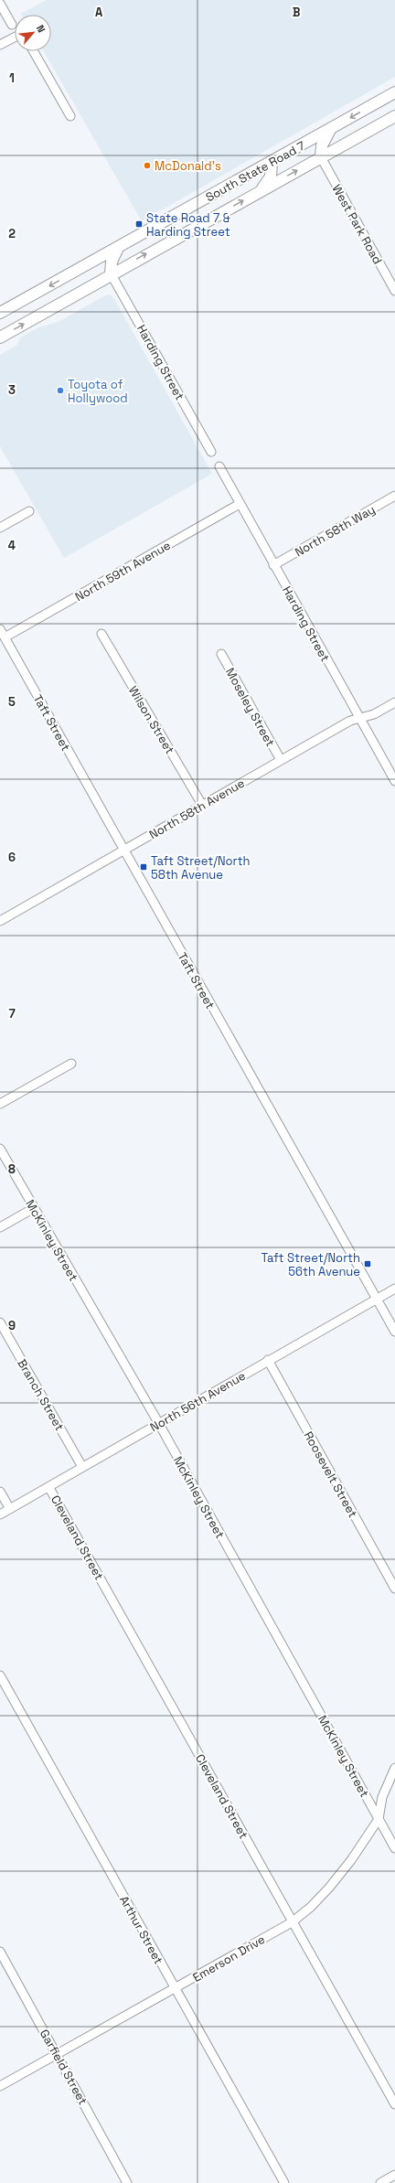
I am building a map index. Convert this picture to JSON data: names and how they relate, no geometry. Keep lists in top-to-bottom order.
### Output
{
  "streets": {
    "main road": ["South State Road 7"],
    "street": [
      "West Park Road",
      "Harding Street",
      "North 58th Way",
      "North 59th Avenue",
      "Moseley Street",
      "Wilson Street",
      "Taft Street",
      "North 58th Avenue",
      "McKinley Street",
      "Branch Street",
      "North 56th Avenue",
      "Roosevelt Street",
      "Cleveland Street",
      "Arthur Street",
      "Emerson Drive",
      "Garfield Street"
    ]
  },
  "crossings": [
    ["South State Road 7", "West Park Road"],
    ["South State Road 7", "Harding Street"],
    ["Harding Street", "North 58th Way"],
    ["Harding Street", "North 59th Avenue"],
    ["Harding Street", "North 58th Avenue"],
    ["North 59th Avenue", "Taft Street"],
    ["Moseley Street", "North 58th Avenue"],
    ["Wilson Street", "North 58th Avenue"],
    ["Taft Street", "North 58th Avenue"],
    ["Taft Street", "North 56th Avenue"],
    ["McKinley Street", "North 56th Avenue"],
    ["McKinley Street", "Emerson Drive"],
    ["Branch Street", "North 56th Avenue"],
    ["North 56th Avenue", "Roosevelt Street"],
    ["North 56th Avenue", "Cleveland Street"],
    ["Cleveland Street", "Emerson Drive"],
    ["Arthur Street", "Emerson Drive"],
    ["Emerson Drive", "Garfield Street"]
  ],
  "places": {
    "other": ["McDonald's", "Toyota of Hollywood"],
    "transit": ["State Road 7 & Harding Street", "Taft Street/North 58th Avenue", "Taft Street/North 56th Avenue"]
  },
  "north": "top right",
  "grid": {
    "columns": ["A", "B"],
    "rows": [
      "1",
      "2",
      "3",
      "4",
      "5",
      "6",
      "7",
      "8",
      "9"
    ]
  }
}
